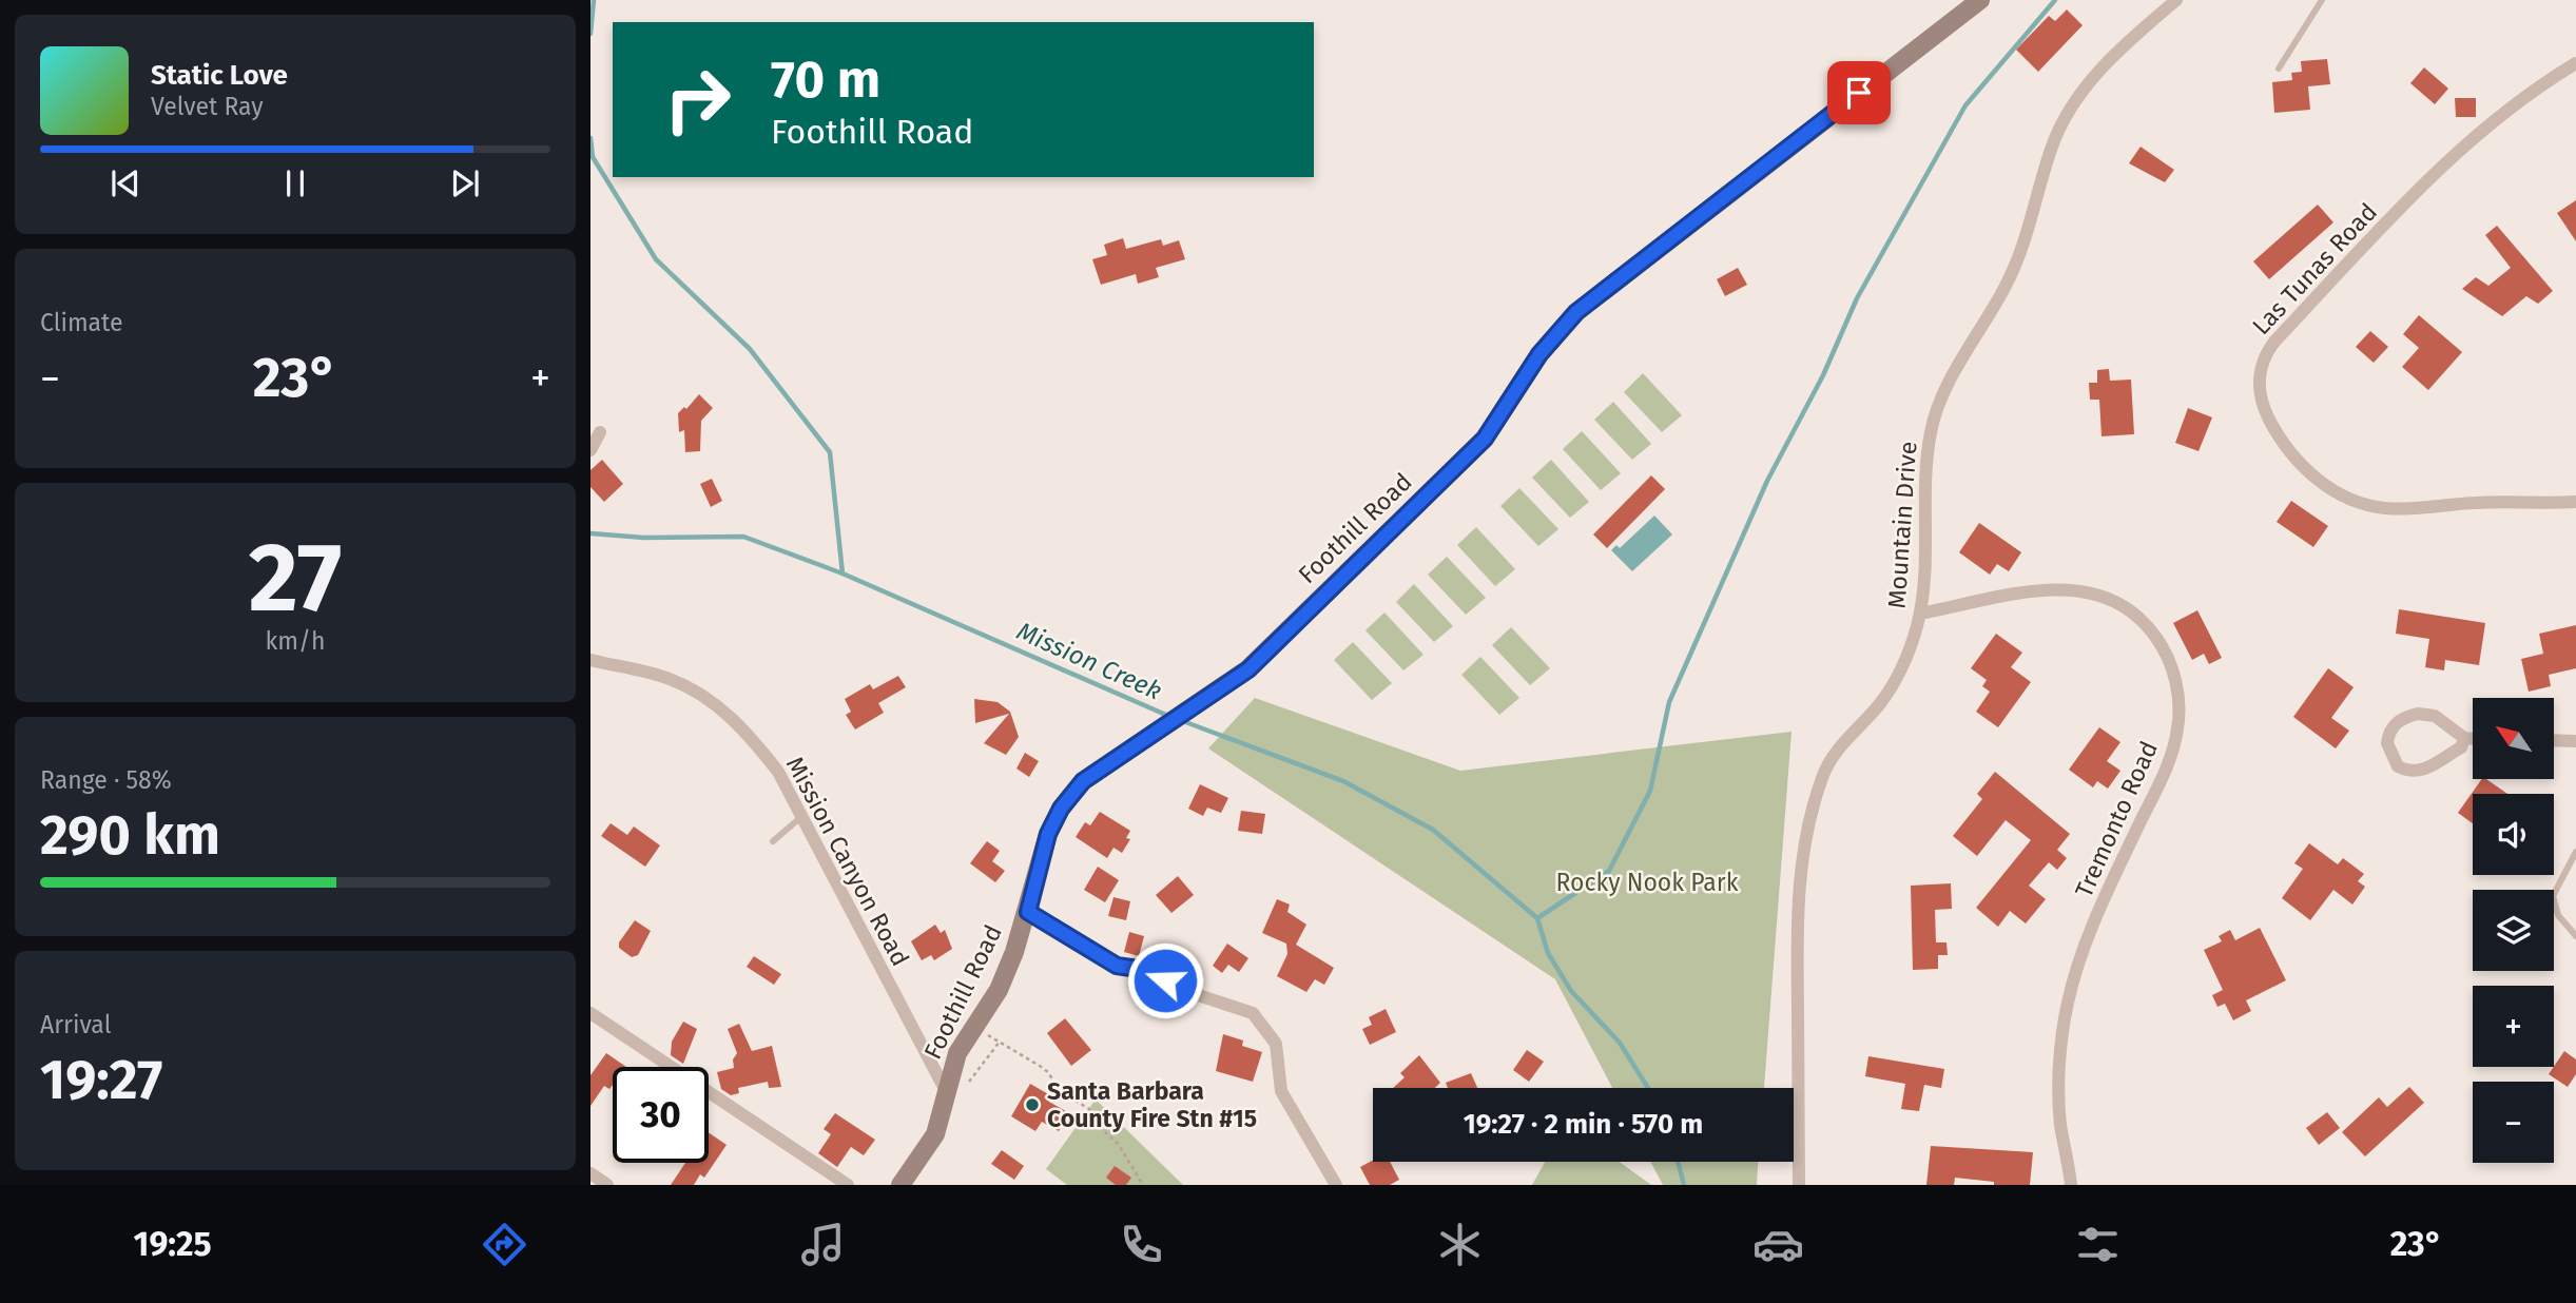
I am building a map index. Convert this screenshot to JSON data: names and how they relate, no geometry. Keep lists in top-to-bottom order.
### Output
{
  "streets": {
    "main road": ["Foothill Road"],
    "street": [
      "Las Tunas Road",
      "Mountain Drive",
      "Tremonto Road",
      "Mission Canyon Road"
    ]
  },
  "crossings": [
    ["Mountain Drive", "Tremonto Road"],
    ["Foothill Road", "Mission Canyon Road"]
  ],
  "water": ["Mission Creek"],
  "parks": ["Rocky Nook Park"],
  "places": ["Santa Barbara County Fire Stn #15"],
  "north": "top left",
  "page": {
    "turn": ["70 m", "Foothill Road"],
    "song": ["Static Love", "Velvet Ray"],
    "tile": [
      "Climate",
      ["27", "km/h"],
      ["Range · 58%", "290 km"],
      ["Arrival", "19:27"]
    ],
    "heat": ["−", "23°", "+"],
    "map_buttons": ["+", "−"],
    "limit": "30",
    "trip": "19:27 · 2 min · 570 m",
    "tabs": ["19:25", "23°"]
  }
}
